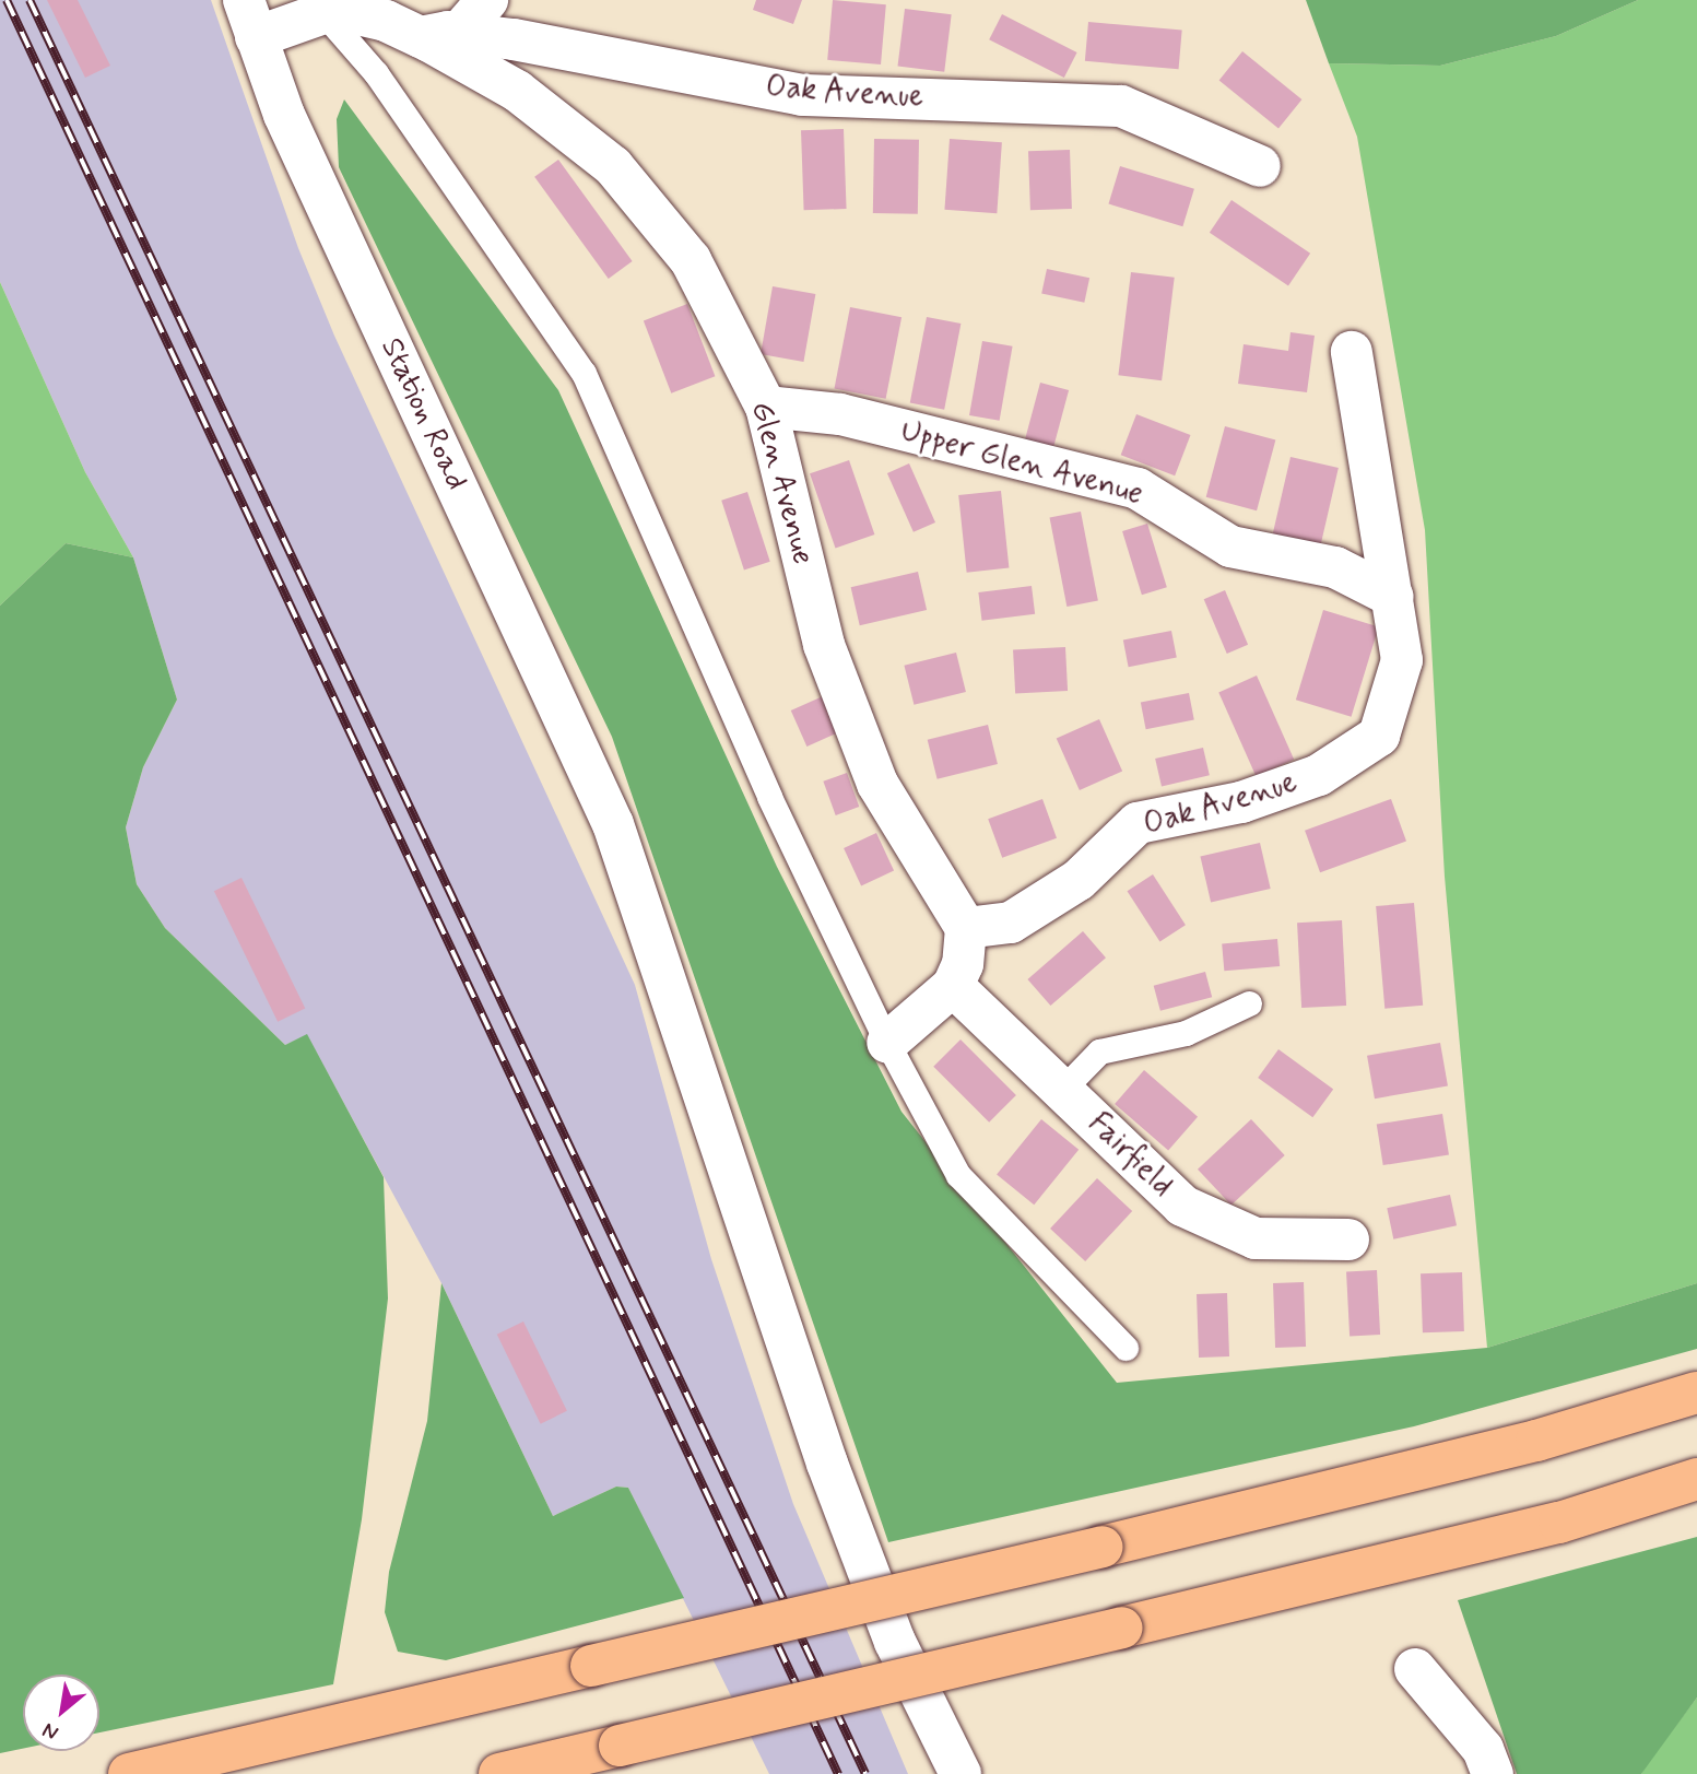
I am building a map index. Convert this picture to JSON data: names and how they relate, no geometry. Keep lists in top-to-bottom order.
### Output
{
  "streets": {
    "street": [
      "Oak Avenue",
      "Station Road",
      "Upper Glen Avenue",
      "Glen Avenue",
      "Fairfield"
    ]
  },
  "crossings": [
    ["Oak Avenue", "Upper Glen Avenue"],
    ["Oak Avenue", "Glen Avenue"],
    ["Station Road", "Glen Avenue"],
    ["Upper Glen Avenue", "Glen Avenue"]
  ],
  "north": "bottom left"
}
